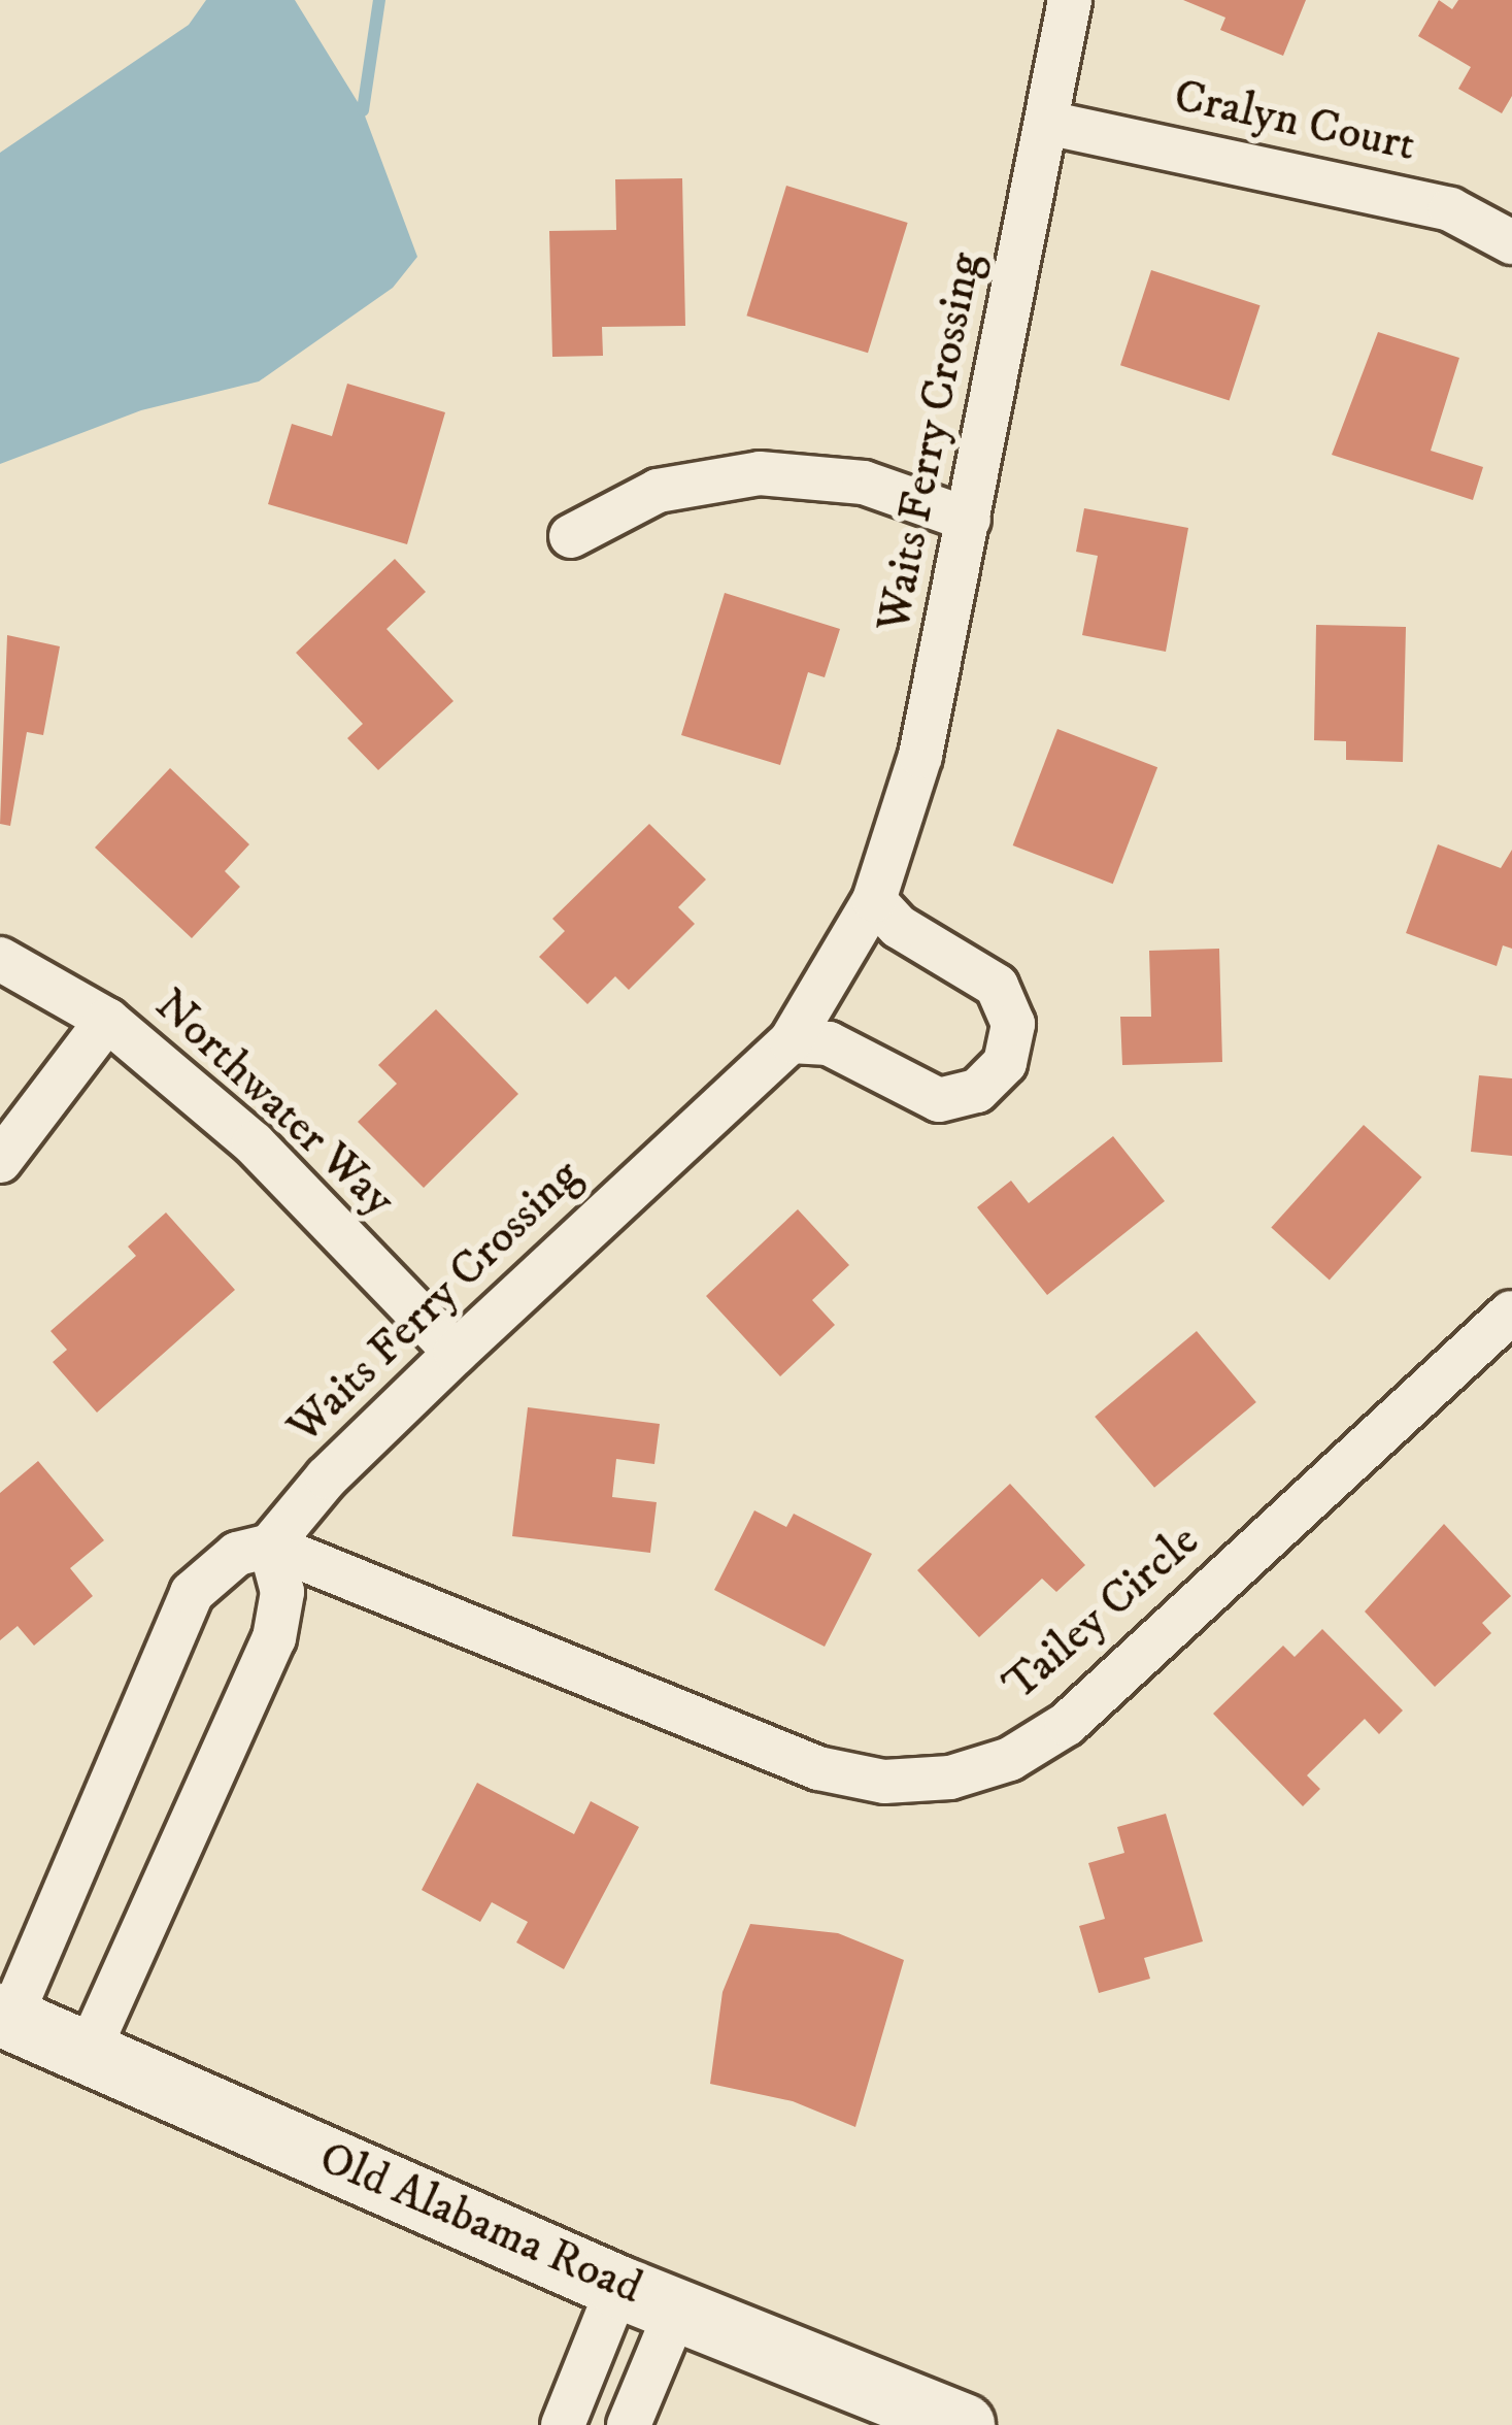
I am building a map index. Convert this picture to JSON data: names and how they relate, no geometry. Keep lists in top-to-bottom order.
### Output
{
  "streets": {
    "main road": ["Old Alabama Road"],
    "street": [
      "Cralyn Court",
      "Waits Ferry Crossing",
      "Northwater Way",
      "Tailey Circle"
    ]
  },
  "crossings": [
    ["Cralyn Court", "Waits Ferry Crossing"],
    ["Waits Ferry Crossing", "Northwater Way"],
    ["Waits Ferry Crossing", "Tailey Circle"],
    ["Waits Ferry Crossing", "Old Alabama Road"]
  ]
}
